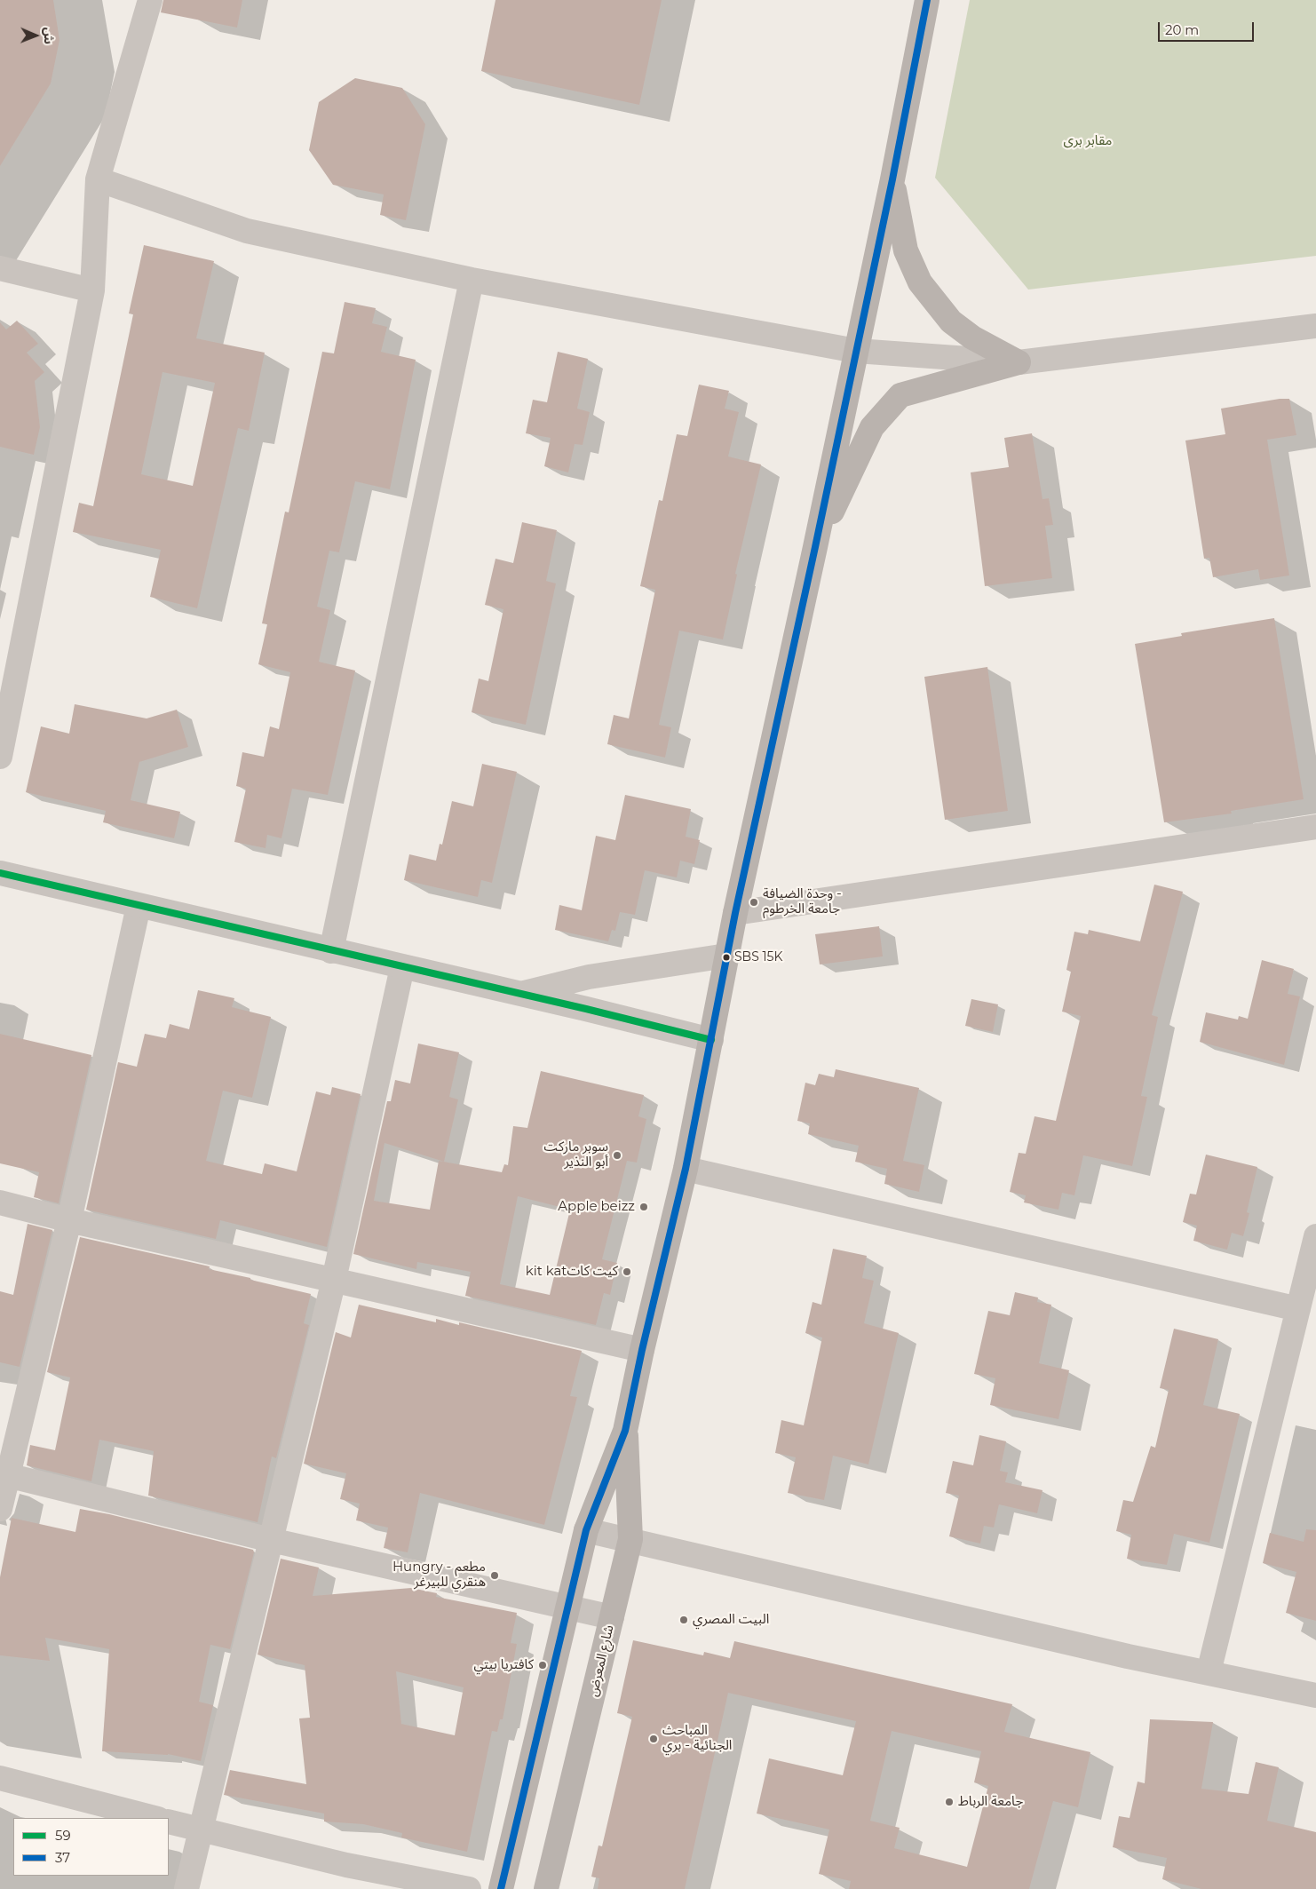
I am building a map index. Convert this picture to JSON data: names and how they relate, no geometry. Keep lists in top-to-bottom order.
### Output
{
  "streets": {
    "main road": ["شارع المعرض"]
  },
  "parks": ["مقابر برى"],
  "places": [
    "وحدة الضيافة - جامعة الخرطوم",
    "SBS 15K",
    "سوبر ماركت أبو النذير",
    "Apple beizz",
    "kit katكيت كات",
    "Hungry - مطعم هنقري للبيرغر",
    "البيت المصري",
    "كافتريا بيتي",
    "المباحث الجنائية - بري",
    "جامعة الرباط"
  ],
  "lines": ["transit line 37", "transit line 59"],
  "legend": ["59", "37"],
  "scale_bar": "20 m",
  "north": "right"
}
